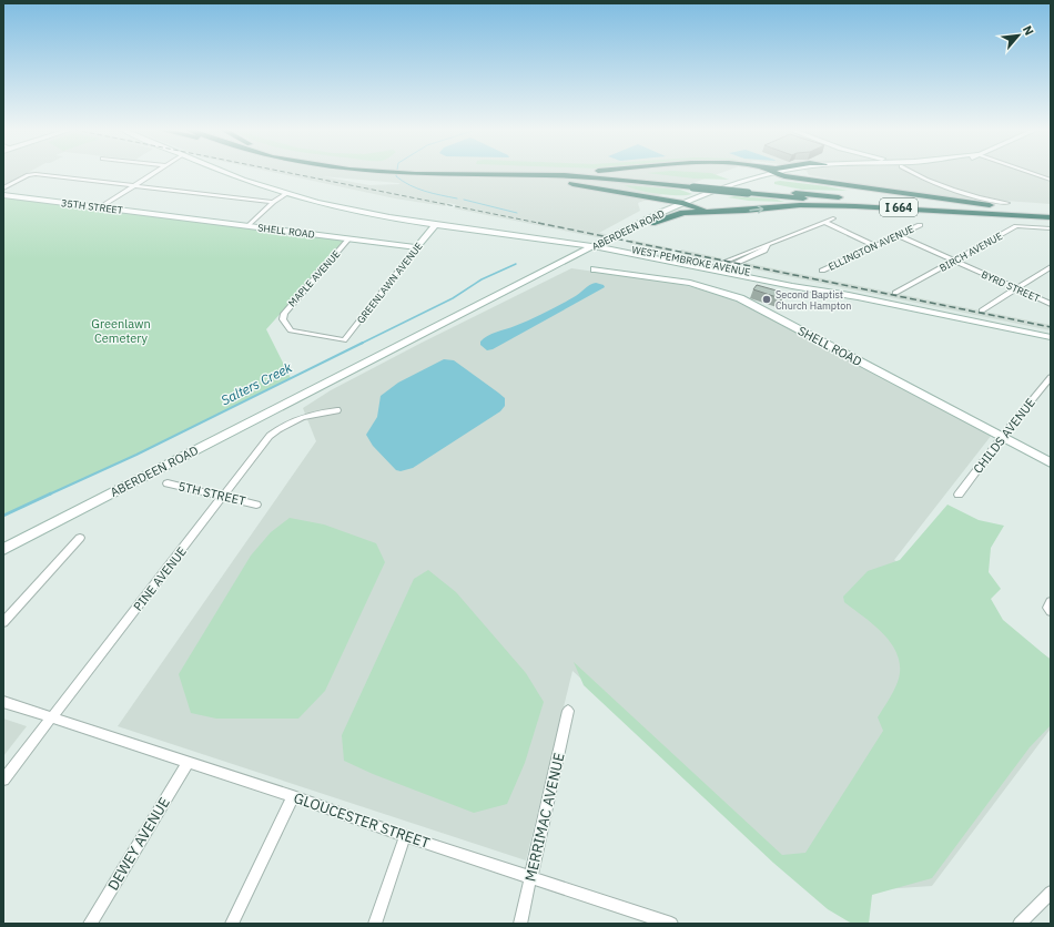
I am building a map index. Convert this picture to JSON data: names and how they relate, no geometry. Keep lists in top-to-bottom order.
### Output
{
  "streets": {
    "highway": ["I 664"],
    "main road": [
      "35TH STREET",
      "ABERDEEN ROAD",
      "SHELL ROAD",
      "WEST PEMBROKE AVENUE",
      "GREENLAWN AVENUE"
    ],
    "street": [
      "ELLINGTON AVENUE",
      "BIRCH AVENUE",
      "MAPLE AVENUE",
      "BYRD STREET",
      "CHILDS AVENUE",
      "5TH STREET",
      "PINE AVENUE",
      "MERRIMAC AVENUE",
      "GLOUCESTER STREET",
      "DEWEY AVENUE"
    ]
  },
  "crossings": [
    ["35TH STREET", "SHELL ROAD"],
    ["ABERDEEN ROAD", "WEST PEMBROKE AVENUE"],
    ["SHELL ROAD", "MAPLE AVENUE"],
    ["SHELL ROAD", "GREENLAWN AVENUE"],
    ["SHELL ROAD", "CHILDS AVENUE"],
    ["ELLINGTON AVENUE", "BYRD STREET"],
    ["BIRCH AVENUE", "BYRD STREET"],
    ["WEST PEMBROKE AVENUE", "GREENLAWN AVENUE"],
    ["MAPLE AVENUE", "GREENLAWN AVENUE"],
    ["5TH STREET", "PINE AVENUE"],
    ["PINE AVENUE", "GLOUCESTER STREET"],
    ["MERRIMAC AVENUE", "GLOUCESTER STREET"],
    ["GLOUCESTER STREET", "DEWEY AVENUE"]
  ],
  "water": ["Salters Creek"],
  "parks": ["Greenlawn Cemetery"],
  "places": ["Second Baptist Church Hampton"],
  "north": "top right"
}
